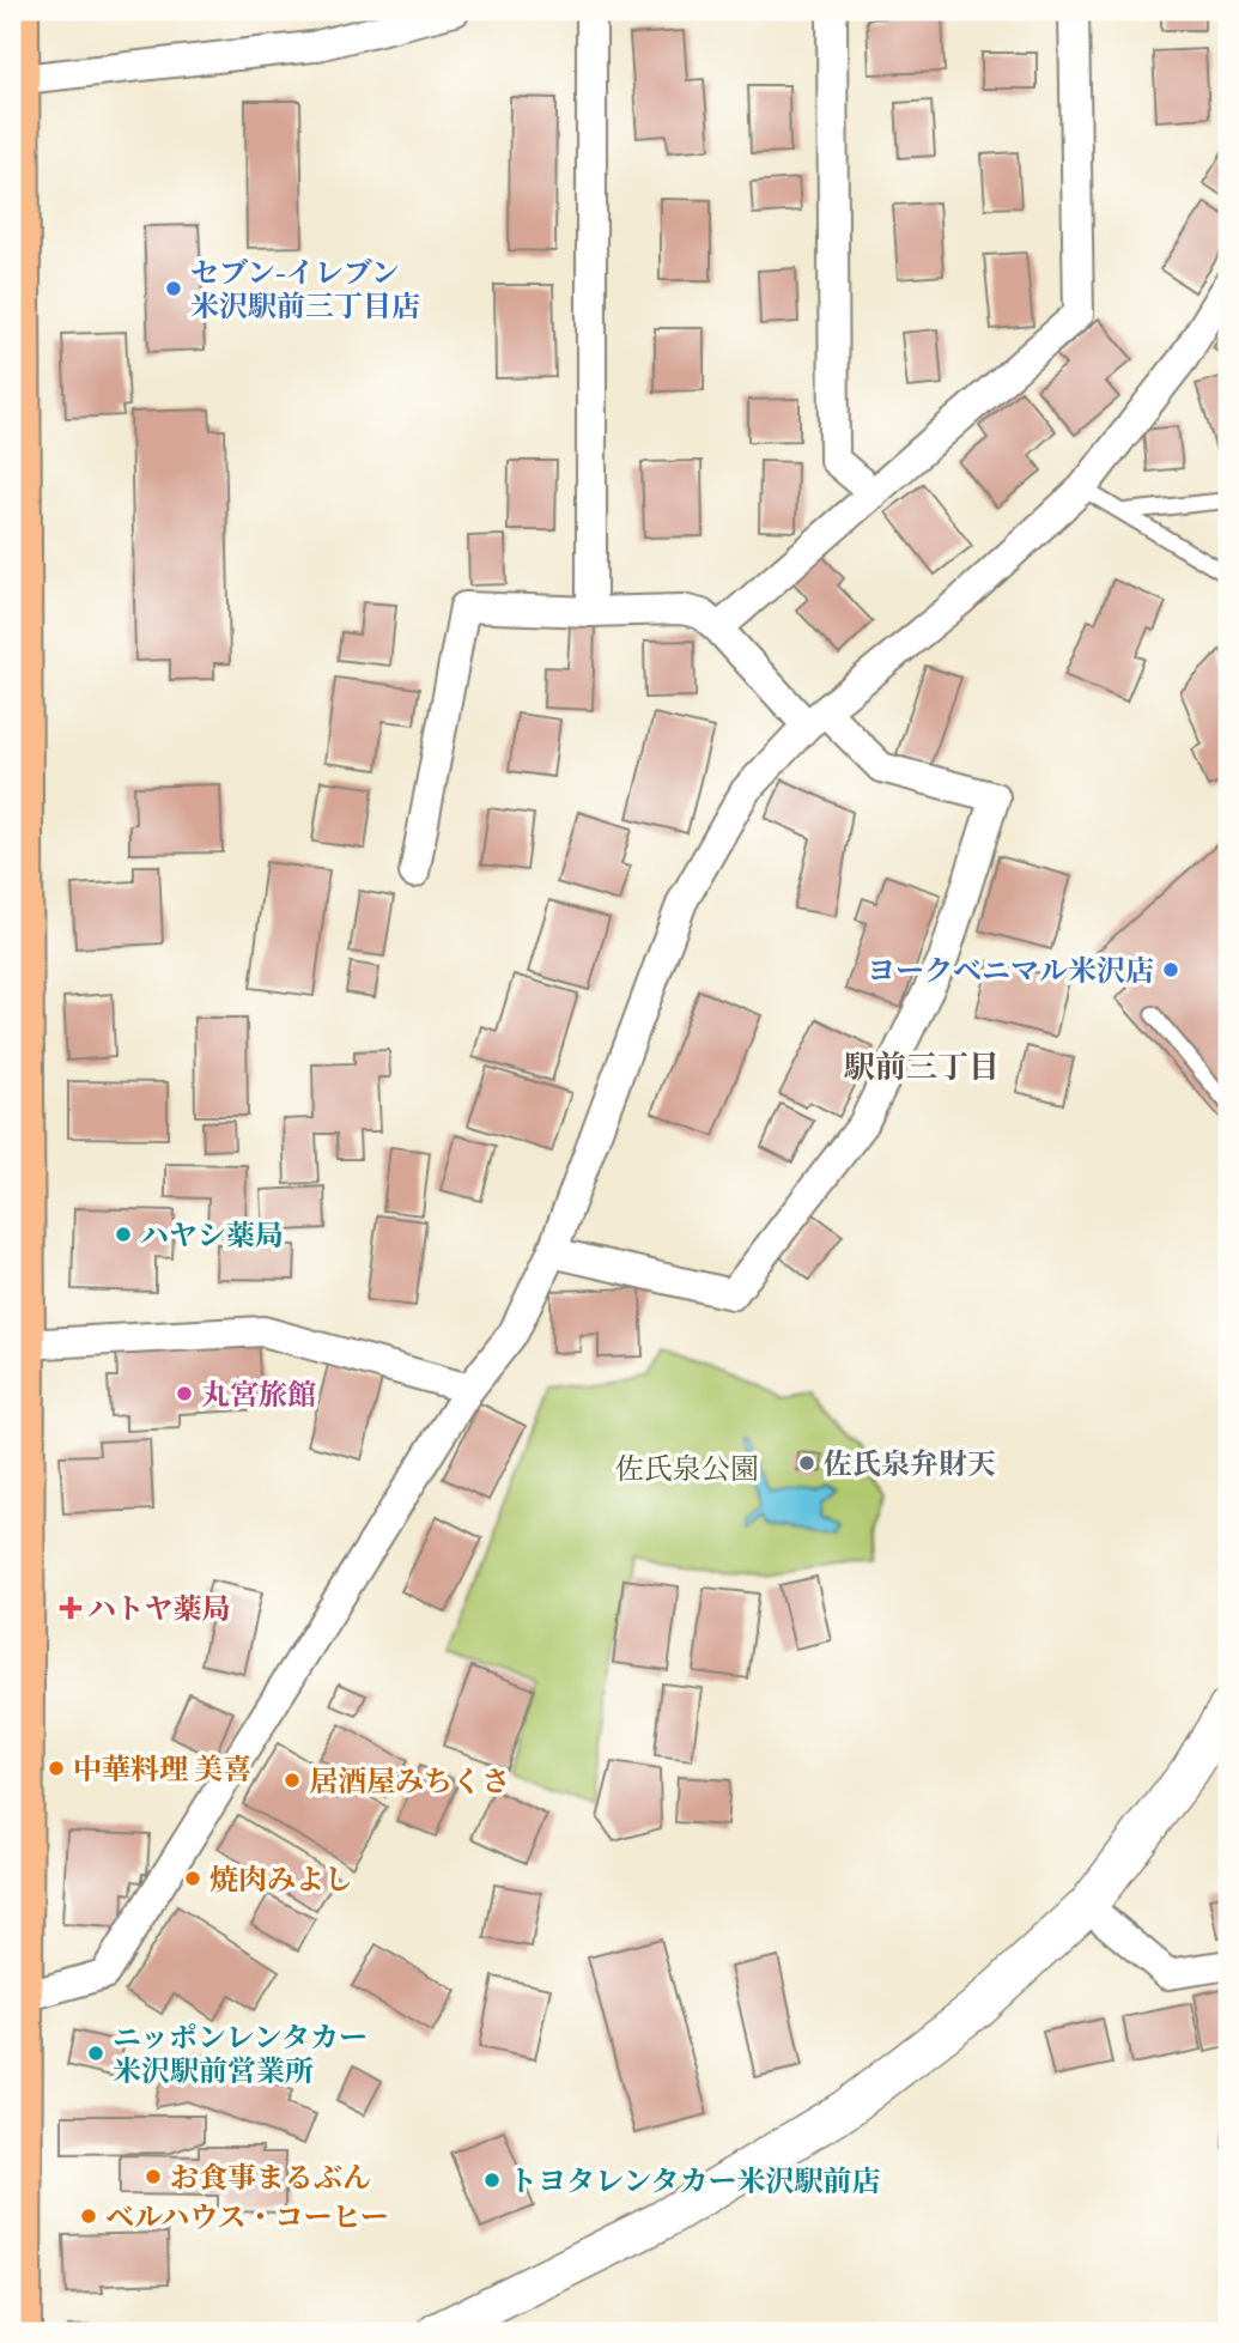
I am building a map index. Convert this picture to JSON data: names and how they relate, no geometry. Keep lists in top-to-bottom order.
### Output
{
  "districts": ["駅前三丁目"],
  "parks": ["佐氏泉公園"],
  "places": {
    "other": [
      "セブン-イレブン 米沢駅前三丁目店",
      "ヨークベニマル米沢店",
      "ハヤシ薬局",
      "丸宮旅館",
      "佐氏泉弁財天",
      "中華料理 美喜",
      "居酒屋みちくさ",
      "焼肉みよし",
      "ニッポンレンタカー 米沢駅前営業所",
      "お食事まるぶん",
      "トヨタレンタカー米沢駅前店",
      "ベルハウス・コーヒー"
    ],
    "health": ["ハトヤ薬局"]
  }
}
